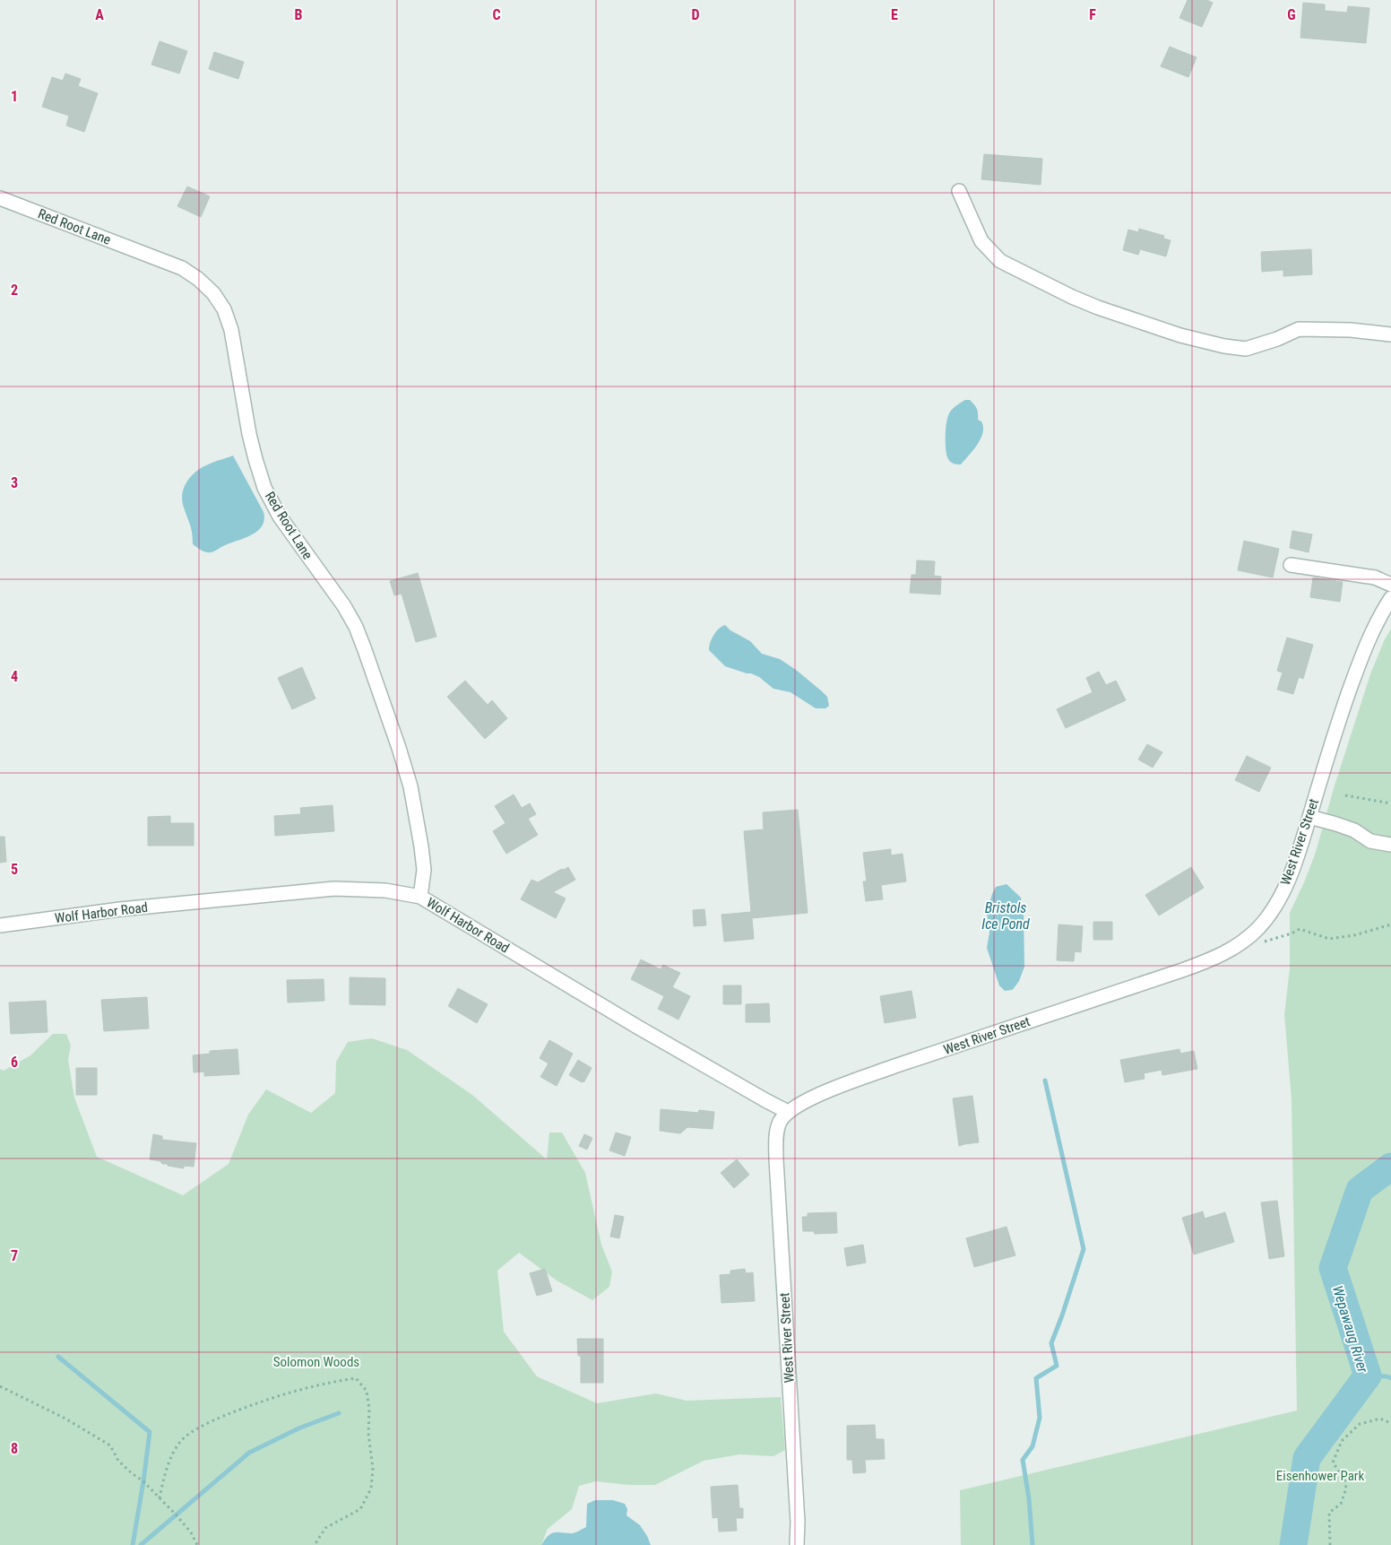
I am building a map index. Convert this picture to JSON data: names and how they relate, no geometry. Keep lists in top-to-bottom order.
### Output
{
  "streets": {
    "street": ["Red Root Lane", "West River Street", "Wolf Harbor Road"]
  },
  "crossings": [
    ["Red Root Lane", "Wolf Harbor Road"],
    ["West River Street", "Wolf Harbor Road"]
  ],
  "water": ["Bristols Ice Pond", "Wepawaug River"],
  "parks": ["Solomon Woods", "Eisenhower Park"],
  "grid": {
    "columns": [
      "A",
      "B",
      "C",
      "D",
      "E",
      "F",
      "G"
    ],
    "rows": [
      "1",
      "2",
      "3",
      "4",
      "5",
      "6",
      "7",
      "8"
    ]
  }
}
